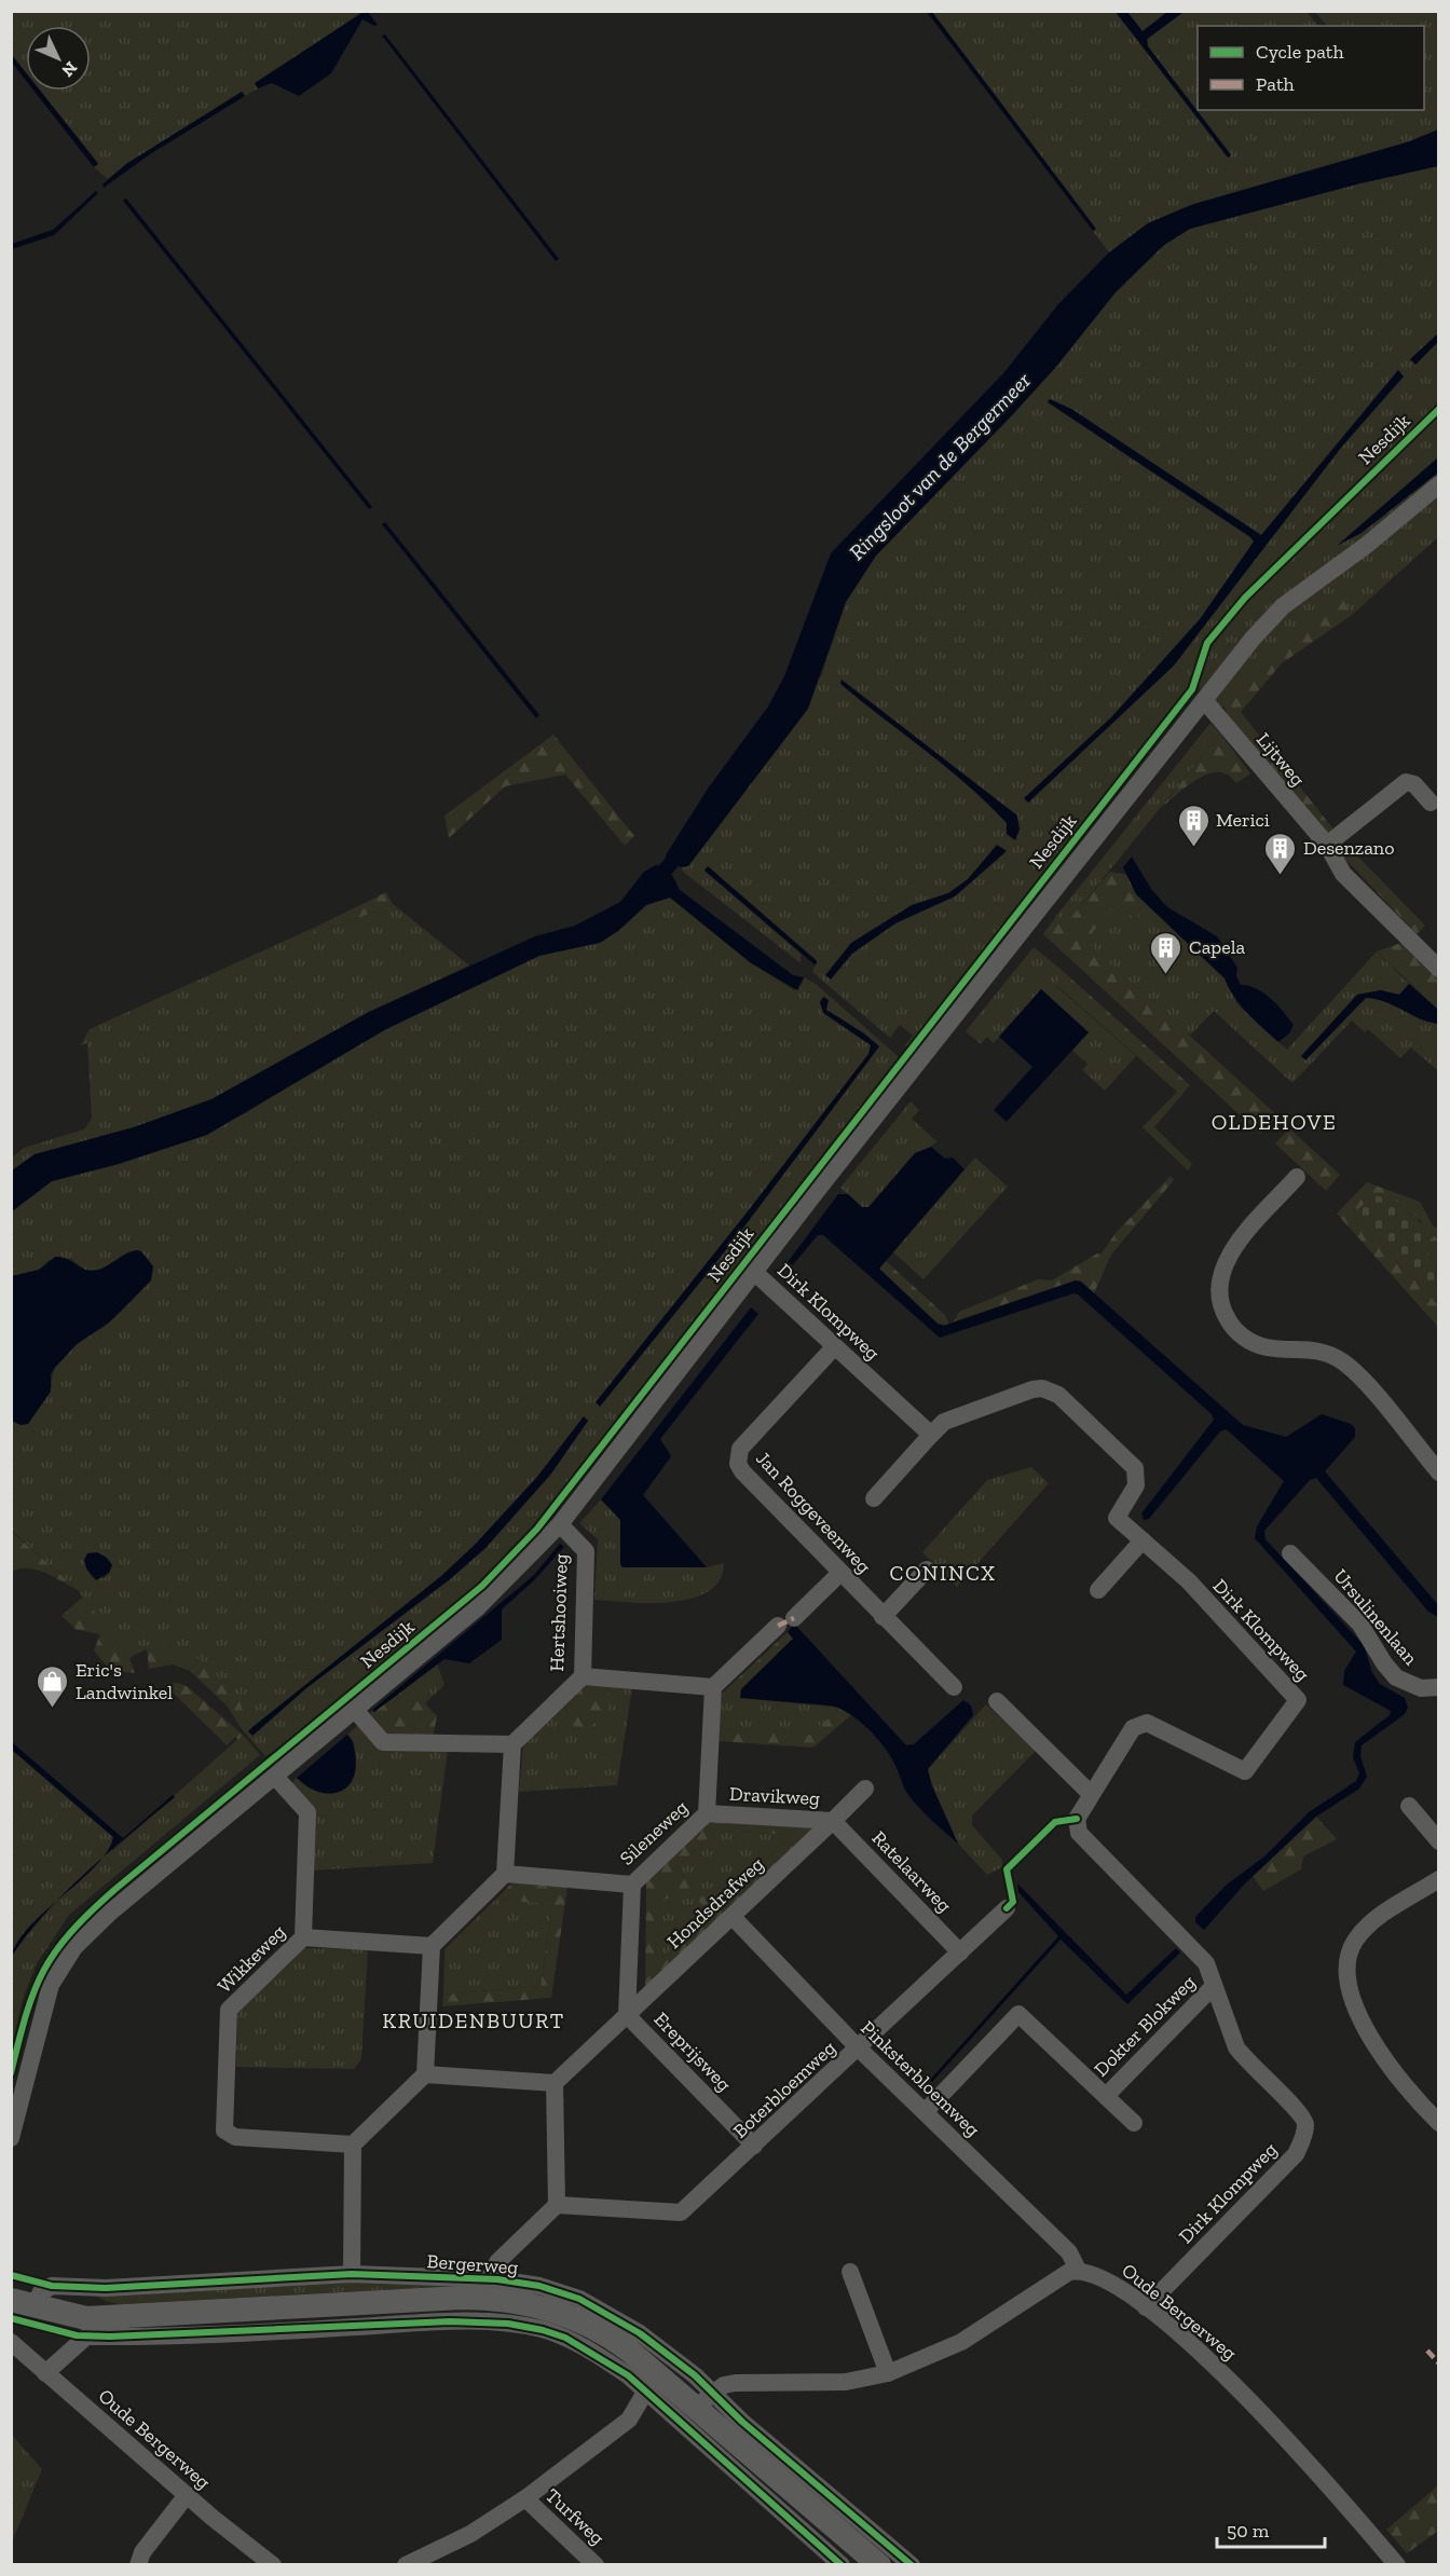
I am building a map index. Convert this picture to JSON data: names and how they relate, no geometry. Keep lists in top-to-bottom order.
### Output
{
  "streets": {
    "main road": ["Bergerweg"],
    "street": [
      "Nesdijk",
      "Lijtweg",
      "Dirk Klompweg",
      "Jan Roggeveenweg",
      "Hertshooiweg",
      "Ursulinenlaan",
      "Dravikweg",
      "Sileneweg",
      "Ratelaarweg",
      "Hondsdrafweg",
      "Wikkeweg",
      "Dokter Blokweg",
      "Ereprijsweg",
      "Pinksterbloemweg",
      "Boterbloemweg",
      "Oude Bergerweg",
      "Turfweg"
    ]
  },
  "crossings": [
    ["Nesdijk", "Lijtweg"],
    ["Nesdijk", "Dirk Klompweg"],
    ["Nesdijk", "Hertshooiweg"],
    ["Nesdijk", "Wikkeweg"],
    ["Dirk Klompweg", "Jan Roggeveenweg"],
    ["Dirk Klompweg", "Dokter Blokweg"],
    ["Dirk Klompweg", "Oude Bergerweg"],
    ["Hertshooiweg", "Dravikweg"],
    ["Hertshooiweg", "Sileneweg"],
    ["Dravikweg", "Sileneweg"],
    ["Dravikweg", "Ratelaarweg"],
    ["Dravikweg", "Hondsdrafweg"],
    ["Ratelaarweg", "Hondsdrafweg"],
    ["Ratelaarweg", "Boterbloemweg"],
    ["Hondsdrafweg", "Ereprijsweg"],
    ["Hondsdrafweg", "Pinksterbloemweg"],
    ["Ereprijsweg", "Boterbloemweg"],
    ["Pinksterbloemweg", "Boterbloemweg"],
    ["Pinksterbloemweg", "Oude Bergerweg"],
    ["Bergerweg", "Oude Bergerweg"]
  ],
  "districts": ["OLDEHOVE", "CONINCX", "KRUIDENBUURT"],
  "water": ["Ringsloot van de Bergermeer"],
  "places": {
    "building": ["Merici", "Desenzano", "Capela"],
    "shop": ["Eric's Landwinkel"]
  },
  "legend": ["Cycle path", "Path"],
  "scale_bar": "50 m",
  "north": "bottom right"
}
